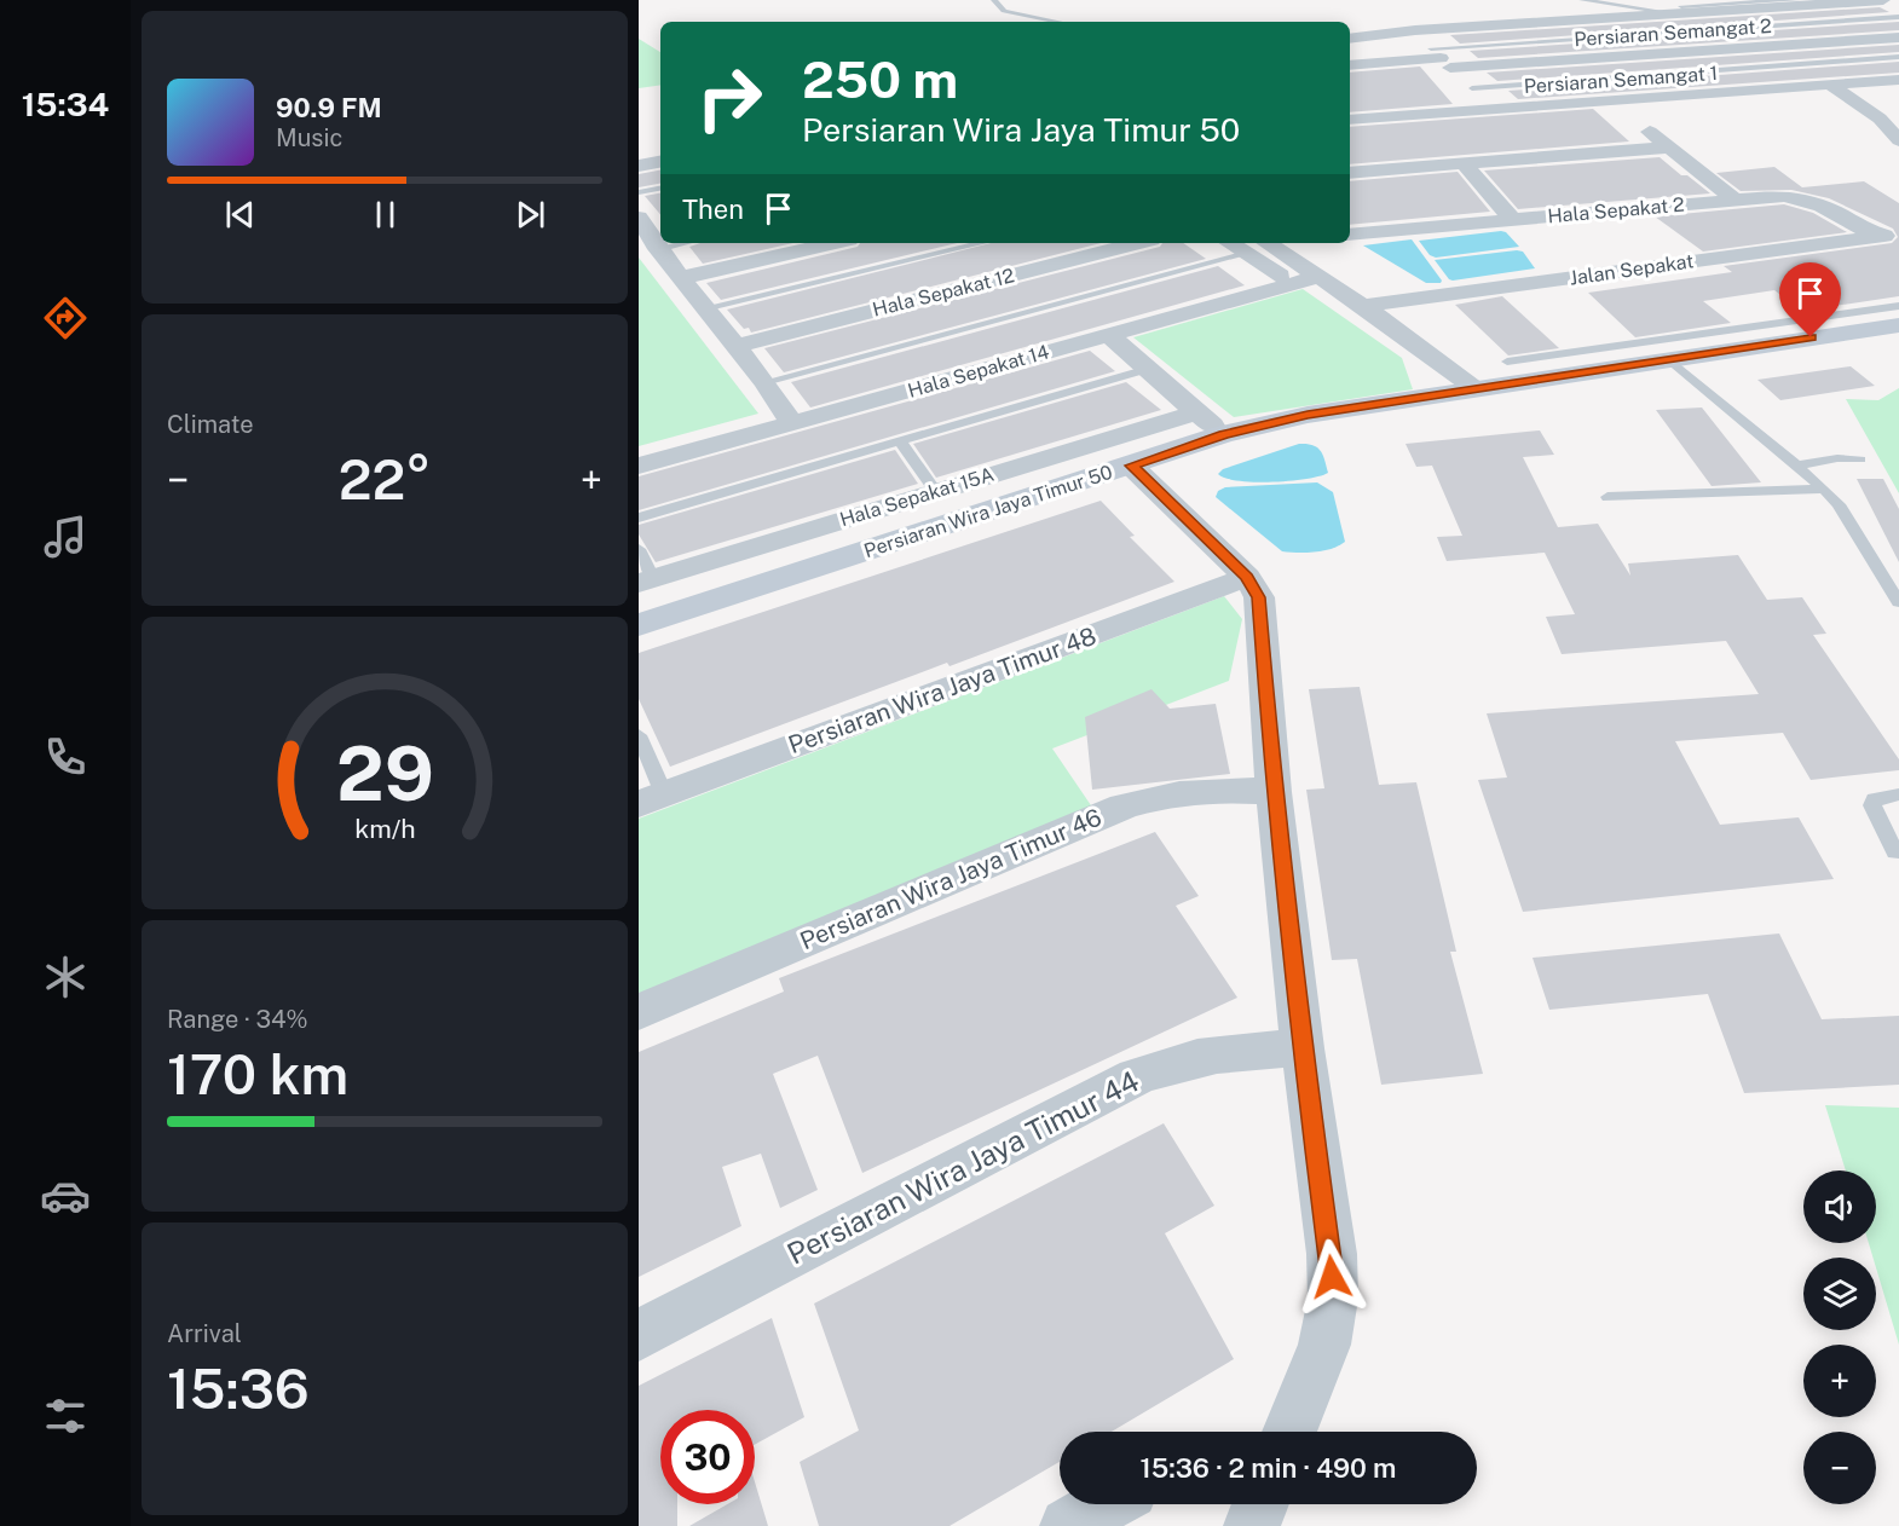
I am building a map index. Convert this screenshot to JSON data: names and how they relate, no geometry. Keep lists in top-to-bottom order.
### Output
{
  "streets": {
    "street": [
      "Persiaran Semangat 2",
      "Persiaran Semangat 1",
      "Hala Sepakat 2",
      "Jalan Sepakat",
      "Hala Sepakat 12",
      "Hala Sepakat 14",
      "Hala Sepakat 15A",
      "Persiaran Wira Jaya Timur 50",
      "Persiaran Wira Jaya Timur 48",
      "Persiaran Wira Jaya Timur 46",
      "Persiaran Wira Jaya Timur 44"
    ]
  },
  "crossings": [
    ["Hala Sepakat 2", "Jalan Sepakat"]
  ],
  "page": {
    "tabs": "15:34",
    "turn": ["250 m", "Persiaran Wira Jaya Timur 50"],
    "song": ["90.9 FM", "Music"],
    "then": "Then",
    "tile": [
      "Climate",
      ["Range · 34%", "170 km"],
      ["Arrival", "15:36"]
    ],
    "heat": ["−", "22°", "+"],
    "map_buttons": ["+", "−"],
    "limit": "30",
    "trip": "15:36 · 2 min · 490 m",
    "gauge": ["29", "km/h"]
  }
}
